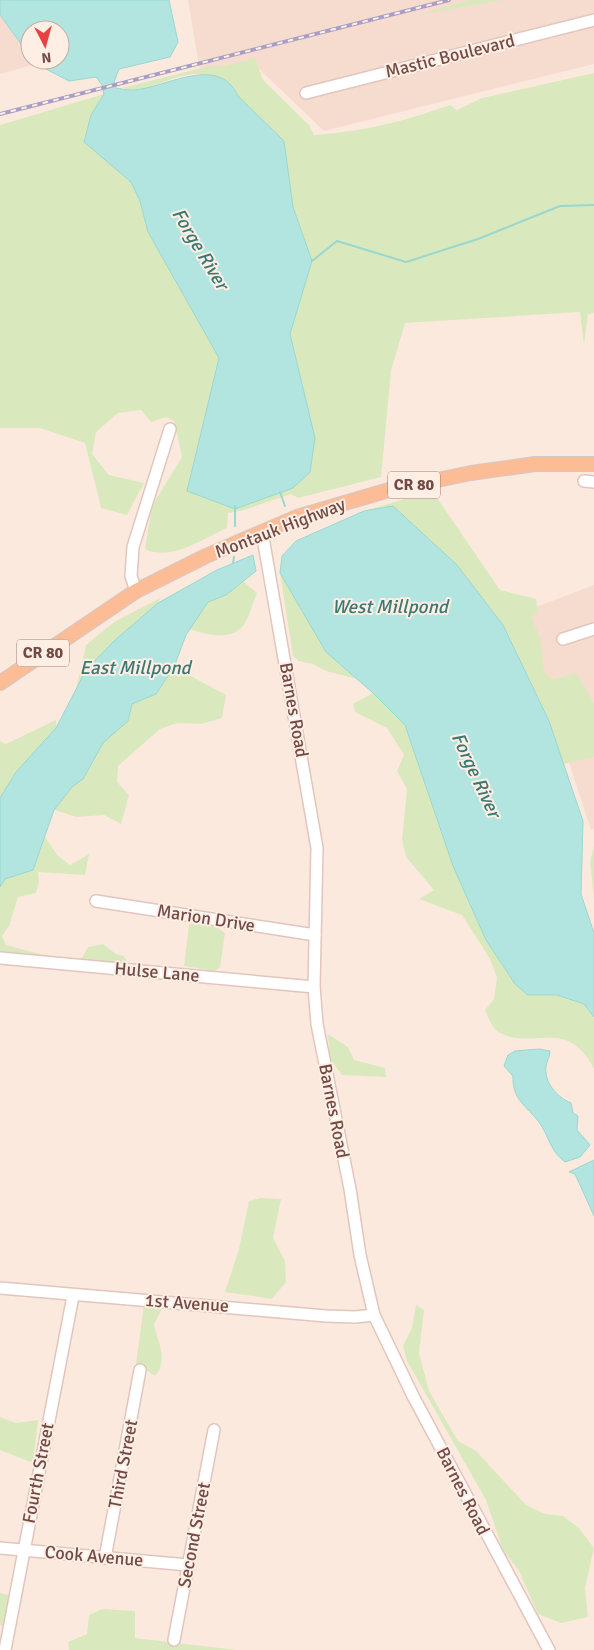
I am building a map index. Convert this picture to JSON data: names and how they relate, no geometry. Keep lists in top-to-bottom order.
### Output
{
  "streets": {
    "main road": ["CR 80", "Montauk Highway"],
    "street": [
      "Mastic Boulevard",
      "Barnes Road",
      "Marion Drive",
      "Hulse Lane",
      "1st Avenue",
      "Third Street",
      "Fourth Street",
      "Second Street",
      "Cook Avenue"
    ]
  },
  "crossings": [
    ["Montauk Highway", "Barnes Road"],
    ["Barnes Road", "Marion Drive"],
    ["Barnes Road", "Hulse Lane"],
    ["Barnes Road", "1st Avenue"],
    ["1st Avenue", "Fourth Street"],
    ["Third Street", "Cook Avenue"],
    ["Fourth Street", "Cook Avenue"],
    ["Second Street", "Cook Avenue"]
  ],
  "water": ["Forge River", "West Millpond", "East Millpond"],
  "north": "bottom"
}
